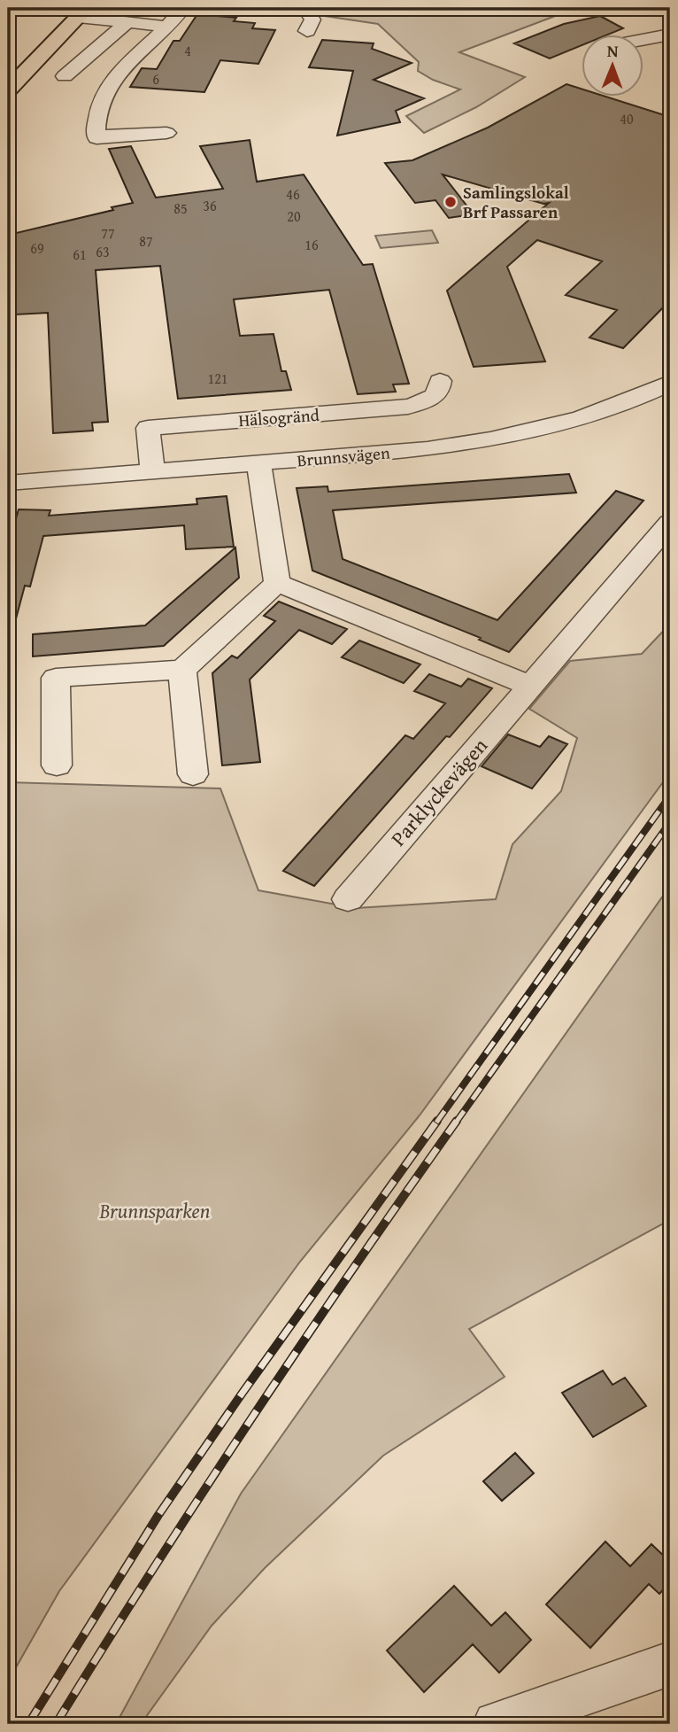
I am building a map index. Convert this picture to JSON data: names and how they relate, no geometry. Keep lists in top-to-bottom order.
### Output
{
  "streets": {
    "street": ["Hälsogränd", "Brunnsvägen", "Parklyckevägen"]
  },
  "crossings": [
    ["Hälsogränd", "Brunnsvägen"]
  ],
  "parks": ["Brunnsparken"],
  "places": ["Samlingslokal Brf Passaren"],
  "house_numbers": [
    "4",
    "6",
    "40",
    "46",
    "36",
    "85",
    "20",
    "77",
    "87",
    "16",
    "69",
    "63",
    "61",
    "121"
  ],
  "north": "top"
}
